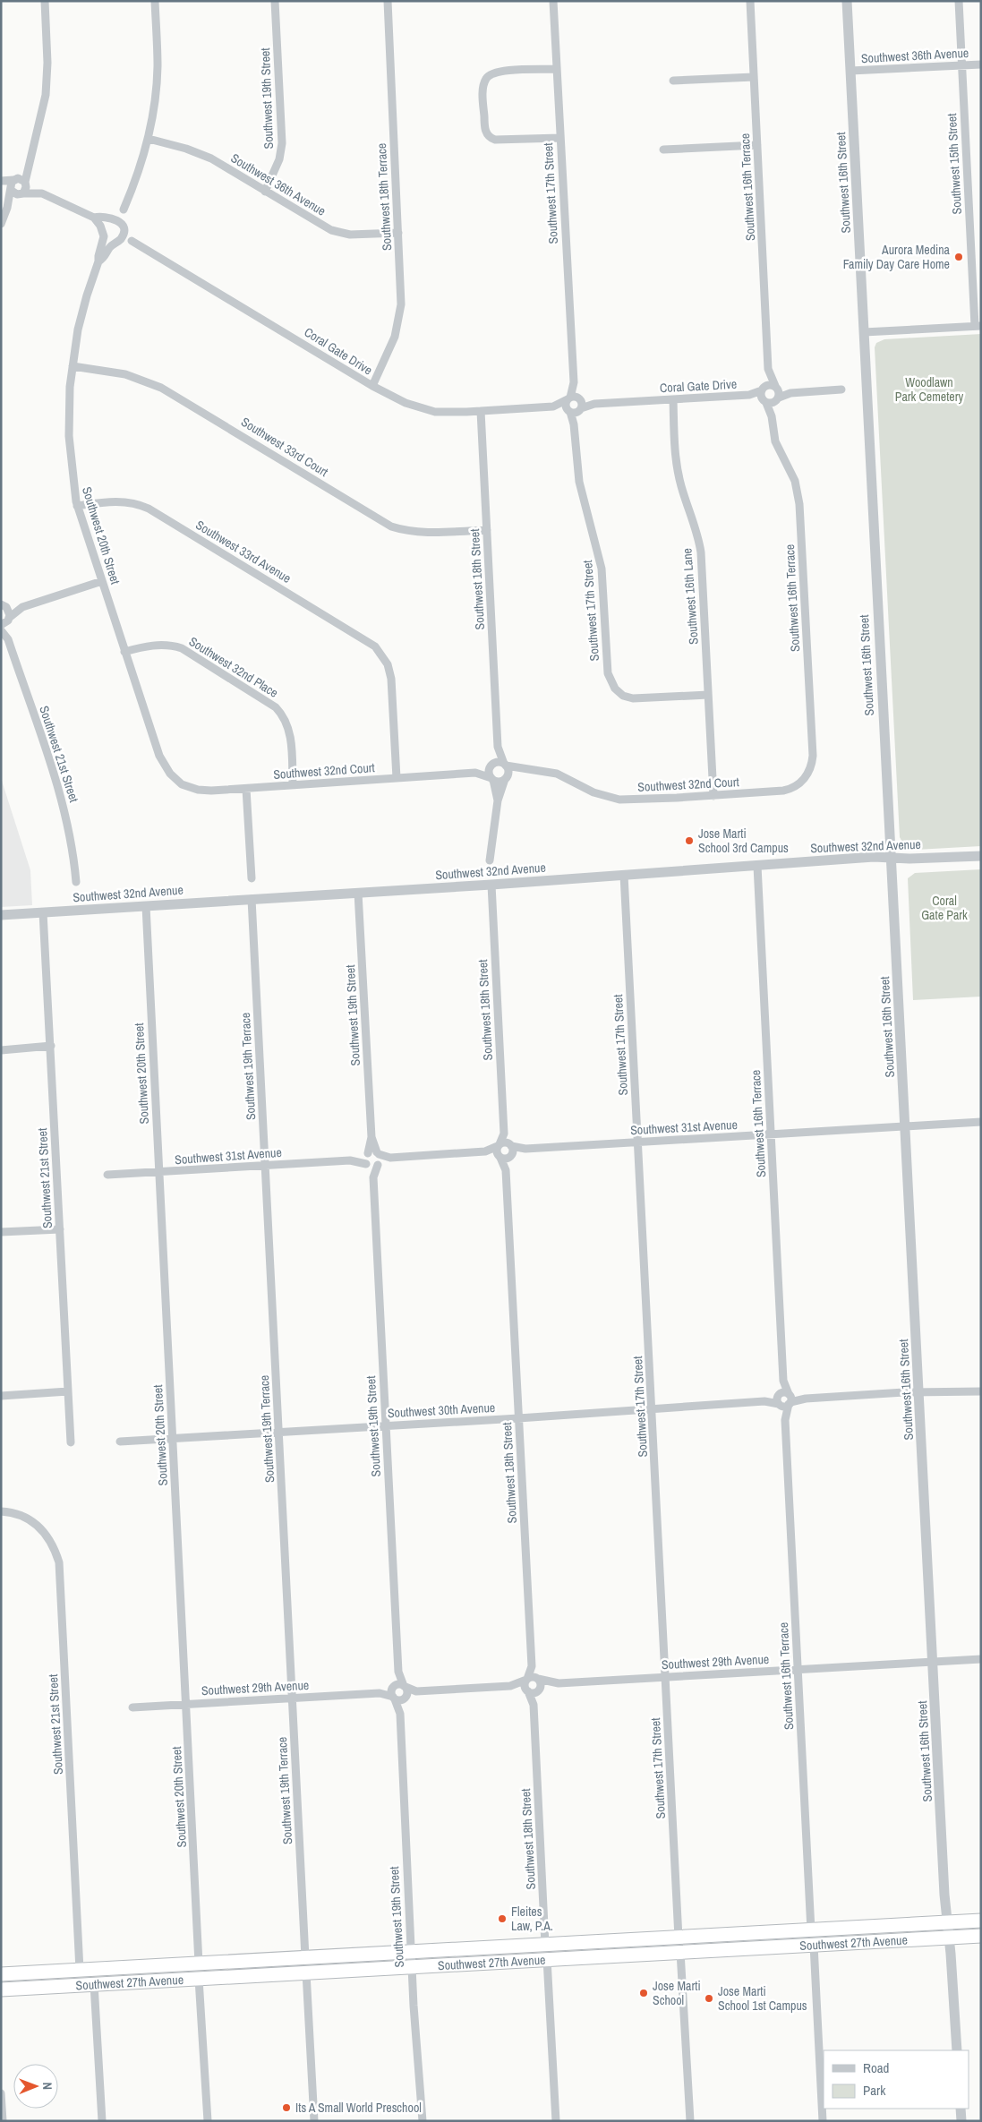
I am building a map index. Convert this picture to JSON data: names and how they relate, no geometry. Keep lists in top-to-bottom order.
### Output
{
  "streets": {
    "highway": ["Southwest 27th Avenue"],
    "street": [
      "Southwest 36th Avenue",
      "Southwest 19th Street",
      "Southwest 15th Street",
      "Southwest 16th Street",
      "Southwest 16th Terrace",
      "Southwest 17th Street",
      "Southwest 18th Terrace",
      "Coral Gate Drive",
      "Southwest 33rd Court",
      "Southwest 20th Street",
      "Southwest 33rd Avenue",
      "Southwest 18th Street",
      "Southwest 16th Lane",
      "Southwest 32nd Place",
      "Southwest 21st Street",
      "Southwest 32nd Court",
      "Southwest 32nd Avenue",
      "Southwest 19th Terrace",
      "Southwest 31st Avenue",
      "Southwest 30th Avenue",
      "Southwest 29th Avenue"
    ]
  },
  "crossings": [
    ["Southwest 36th Avenue", "Southwest 19th Street"],
    ["Southwest 36th Avenue", "Southwest 15th Street"],
    ["Southwest 36th Avenue", "Southwest 16th Street"],
    ["Southwest 36th Avenue", "Southwest 18th Terrace"],
    ["Southwest 19th Street", "Southwest 32nd Avenue"],
    ["Southwest 19th Street", "Southwest 31st Avenue"],
    ["Southwest 19th Street", "Southwest 30th Avenue"],
    ["Southwest 19th Street", "Southwest 29th Avenue"],
    ["Southwest 19th Street", "Southwest 27th Avenue"],
    ["Southwest 16th Street", "Southwest 32nd Avenue"],
    ["Southwest 16th Street", "Southwest 31st Avenue"],
    ["Southwest 16th Street", "Southwest 29th Avenue"],
    ["Southwest 16th Street", "Southwest 27th Avenue"],
    ["Southwest 16th Terrace", "Coral Gate Drive"],
    ["Southwest 16th Terrace", "Southwest 32nd Court"],
    ["Southwest 16th Terrace", "Southwest 32nd Avenue"],
    ["Southwest 16th Terrace", "Southwest 31st Avenue"],
    ["Southwest 16th Terrace", "Southwest 30th Avenue"],
    ["Southwest 16th Terrace", "Southwest 29th Avenue"],
    ["Southwest 16th Terrace", "Southwest 27th Avenue"],
    ["Southwest 17th Street", "Coral Gate Drive"],
    ["Southwest 17th Street", "Southwest 16th Lane"],
    ["Southwest 17th Street", "Southwest 32nd Avenue"],
    ["Southwest 17th Street", "Southwest 31st Avenue"],
    ["Southwest 17th Street", "Southwest 30th Avenue"],
    ["Southwest 17th Street", "Southwest 29th Avenue"],
    ["Southwest 17th Street", "Southwest 27th Avenue"],
    ["Southwest 18th Terrace", "Coral Gate Drive"],
    ["Coral Gate Drive", "Southwest 18th Street"],
    ["Coral Gate Drive", "Southwest 16th Lane"],
    ["Southwest 33rd Court", "Southwest 20th Street"],
    ["Southwest 33rd Court", "Southwest 18th Street"],
    ["Southwest 20th Street", "Southwest 33rd Avenue"],
    ["Southwest 20th Street", "Southwest 32nd Place"],
    ["Southwest 20th Street", "Southwest 32nd Court"],
    ["Southwest 20th Street", "Southwest 32nd Avenue"],
    ["Southwest 20th Street", "Southwest 31st Avenue"],
    ["Southwest 20th Street", "Southwest 30th Avenue"],
    ["Southwest 20th Street", "Southwest 29th Avenue"],
    ["Southwest 20th Street", "Southwest 27th Avenue"],
    ["Southwest 33rd Avenue", "Southwest 32nd Court"],
    ["Southwest 18th Street", "Southwest 32nd Court"],
    ["Southwest 18th Street", "Southwest 32nd Avenue"],
    ["Southwest 18th Street", "Southwest 31st Avenue"],
    ["Southwest 18th Street", "Southwest 30th Avenue"],
    ["Southwest 18th Street", "Southwest 29th Avenue"],
    ["Southwest 18th Street", "Southwest 27th Avenue"],
    ["Southwest 16th Lane", "Southwest 32nd Court"],
    ["Southwest 32nd Place", "Southwest 32nd Court"],
    ["Southwest 21st Street", "Southwest 32nd Avenue"],
    ["Southwest 21st Street", "Southwest 27th Avenue"],
    ["Southwest 32nd Avenue", "Southwest 19th Terrace"],
    ["Southwest 19th Terrace", "Southwest 31st Avenue"],
    ["Southwest 19th Terrace", "Southwest 30th Avenue"],
    ["Southwest 19th Terrace", "Southwest 29th Avenue"],
    ["Southwest 19th Terrace", "Southwest 27th Avenue"]
  ],
  "parks": ["Woodlawn Park Cemetery", "Coral Gate Park"],
  "places": [
    "Aurora Medina Family Day Care Home",
    "Jose Marti School 3rd Campus",
    "Fleites Law, P.A.",
    "Jose Marti School",
    "Jose Marti School 1st Campus",
    "Its A Small World Preschool"
  ],
  "legend": ["Road", "Park"],
  "north": "right"
}
